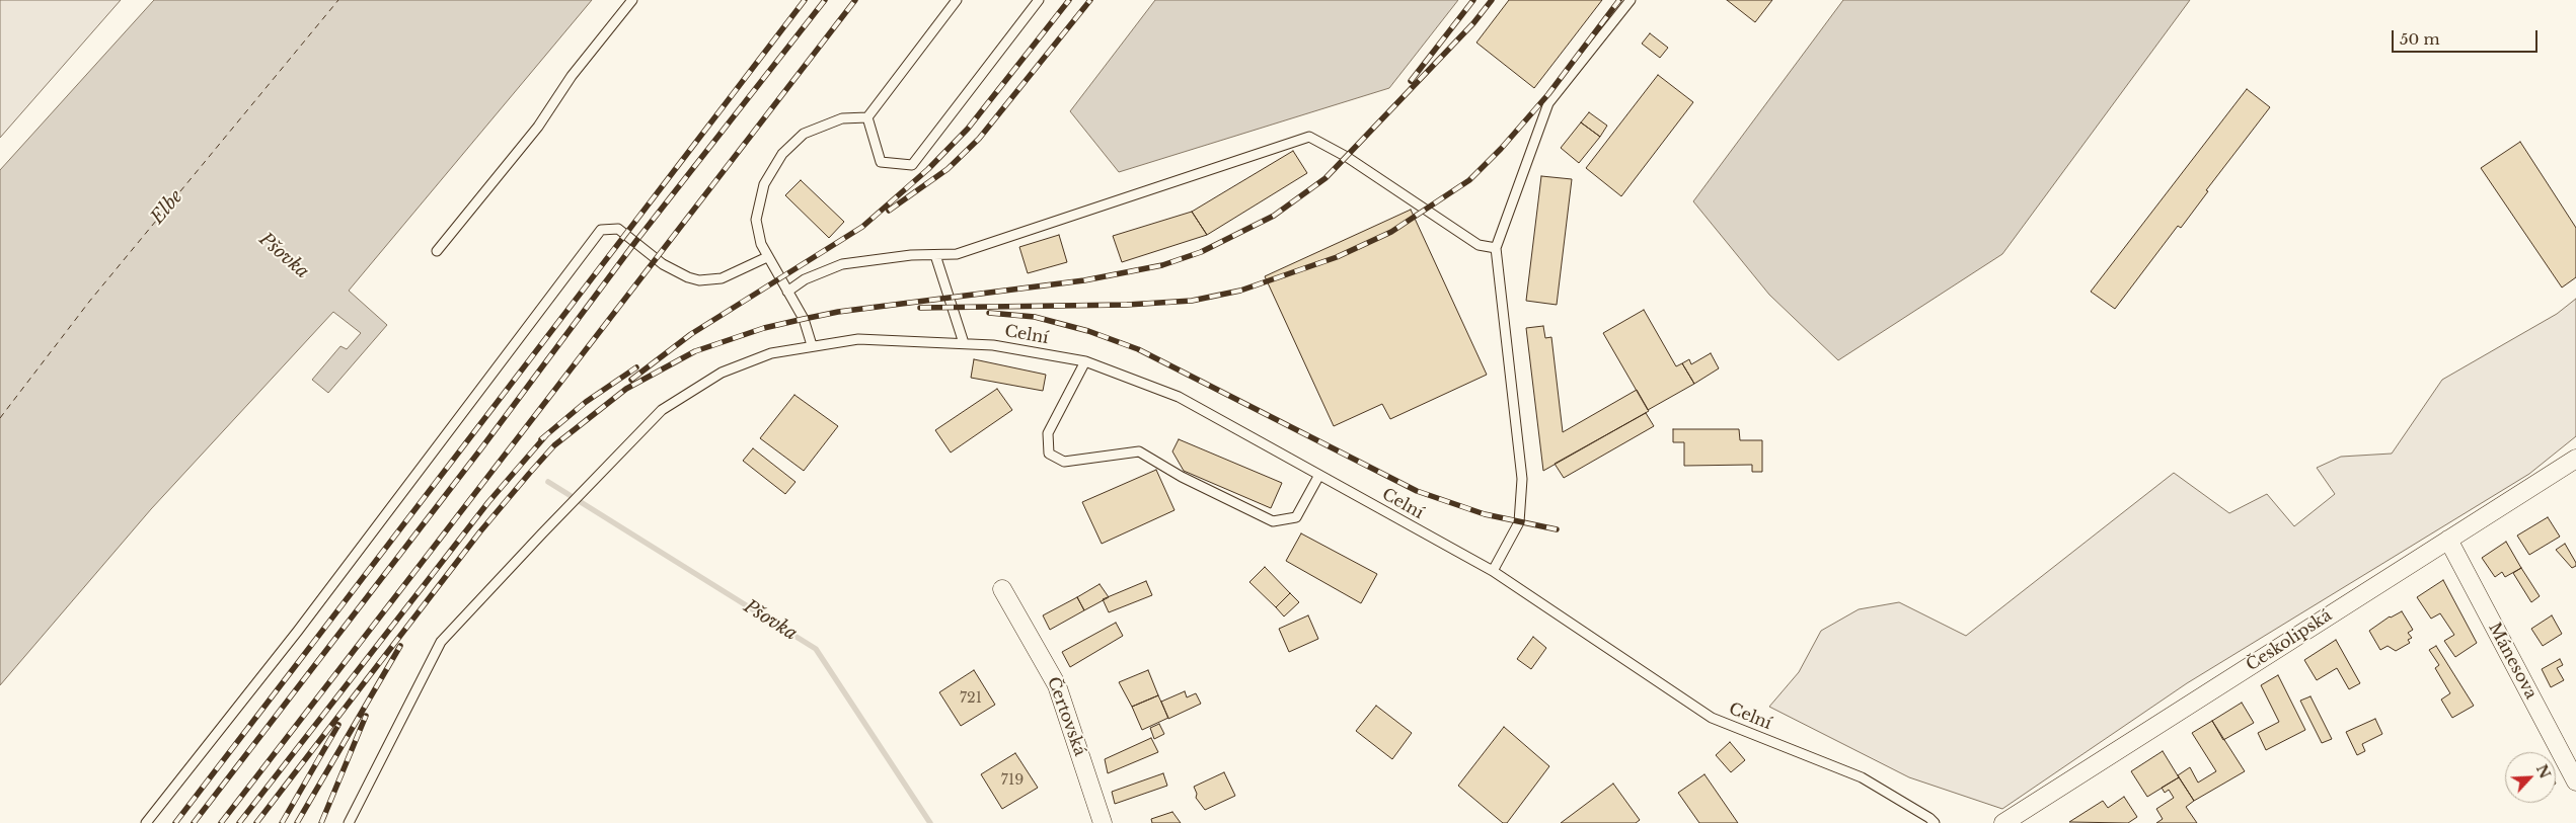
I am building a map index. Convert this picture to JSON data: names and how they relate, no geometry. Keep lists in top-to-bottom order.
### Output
{
  "streets": {
    "street": ["Českolipská", "Mánesova", "Čertovská"],
    "lane": ["Celní"]
  },
  "crossings": [
    ["Českolipská", "Mánesova"]
  ],
  "water": ["Elbe", "Pšovka"],
  "house_numbers": ["721", "719"],
  "scale_bar": "50 m",
  "north": "top right"
}
